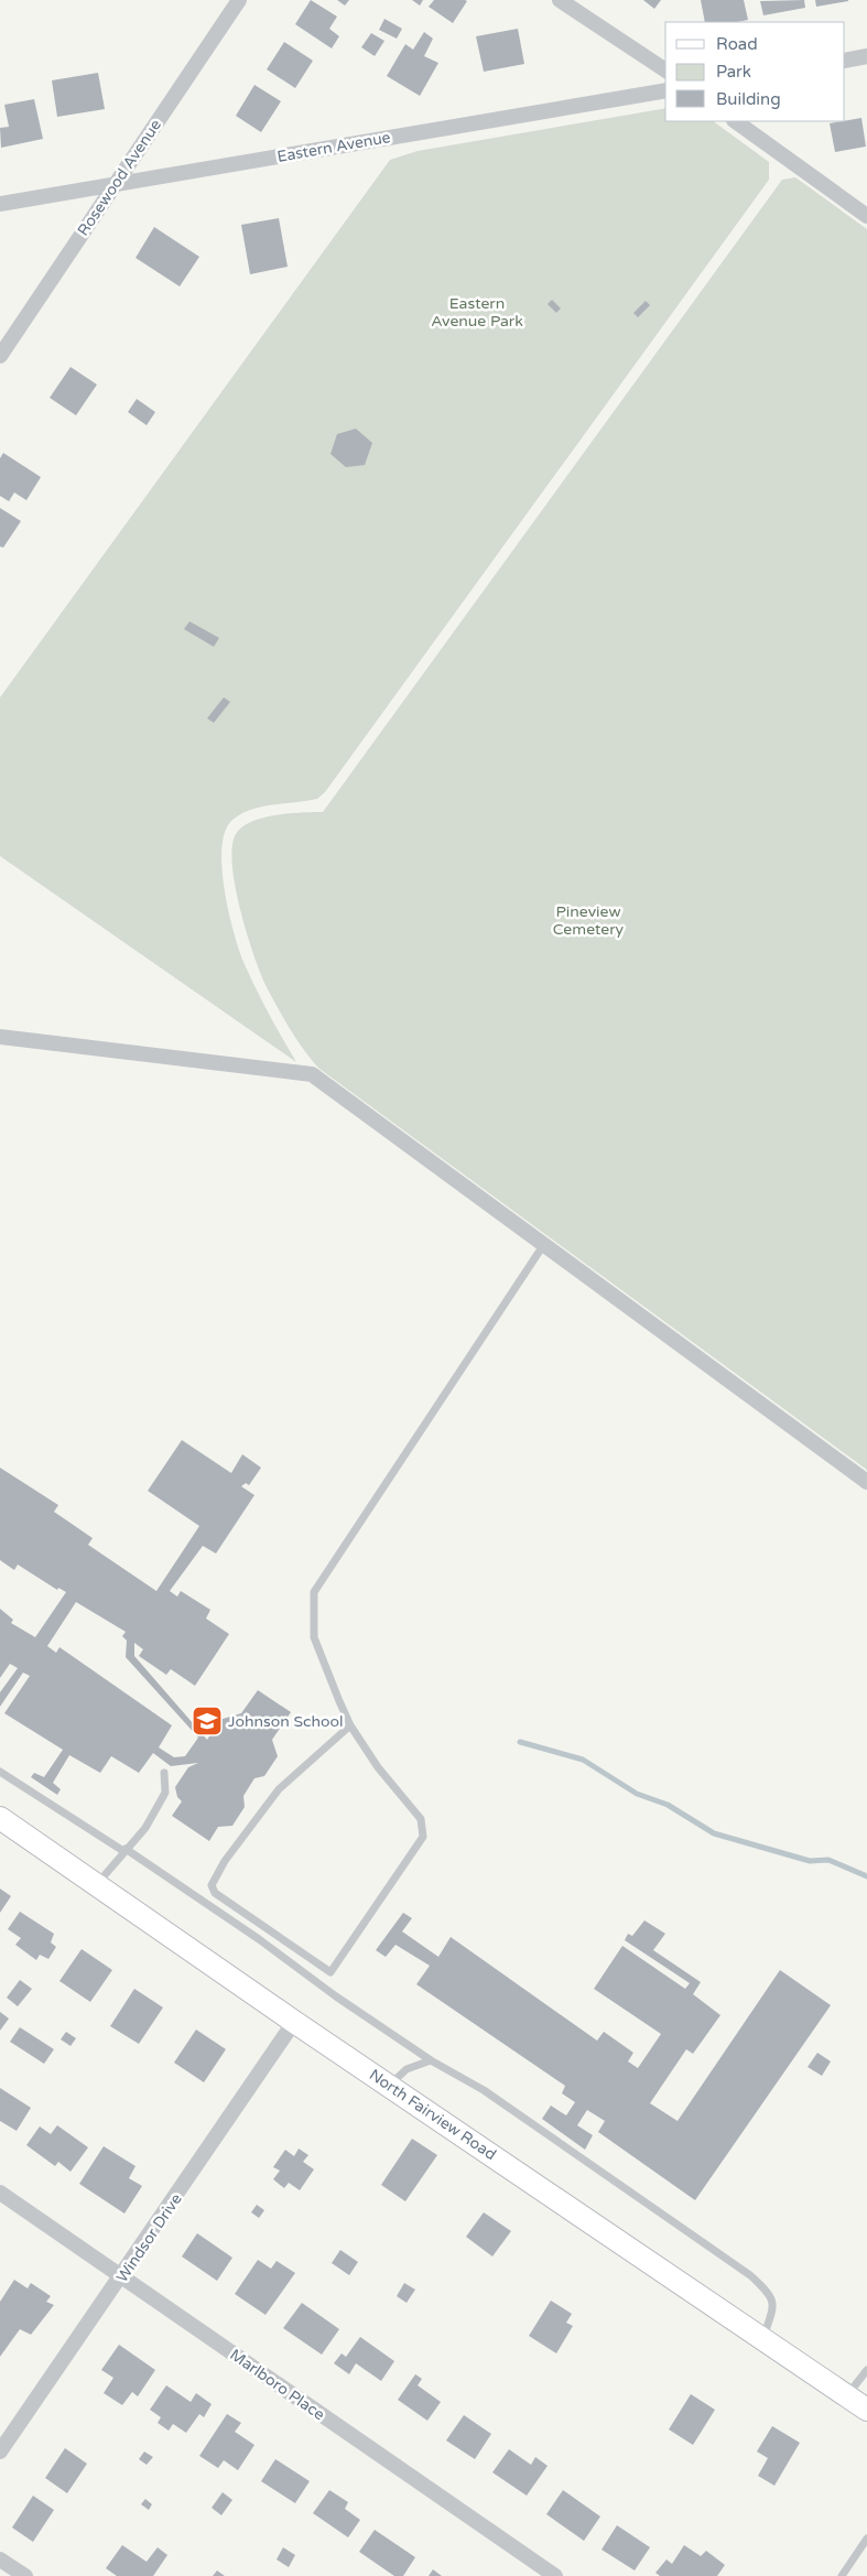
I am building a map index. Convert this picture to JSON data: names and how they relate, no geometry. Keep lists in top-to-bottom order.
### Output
{
  "streets": {
    "main road": ["North Fairview Road"],
    "street": [
      "Eastern Avenue",
      "Rosewood Avenue",
      "Windsor Drive",
      "Marlboro Place"
    ]
  },
  "crossings": [
    ["Eastern Avenue", "Rosewood Avenue"],
    ["North Fairview Road", "Windsor Drive"],
    ["Windsor Drive", "Marlboro Place"]
  ],
  "parks": ["Eastern Avenue Park", "Pineview Cemetery"],
  "places": {
    "school or university": ["Johnson School"]
  },
  "legend": ["Road", "Park", "Building"]
}
